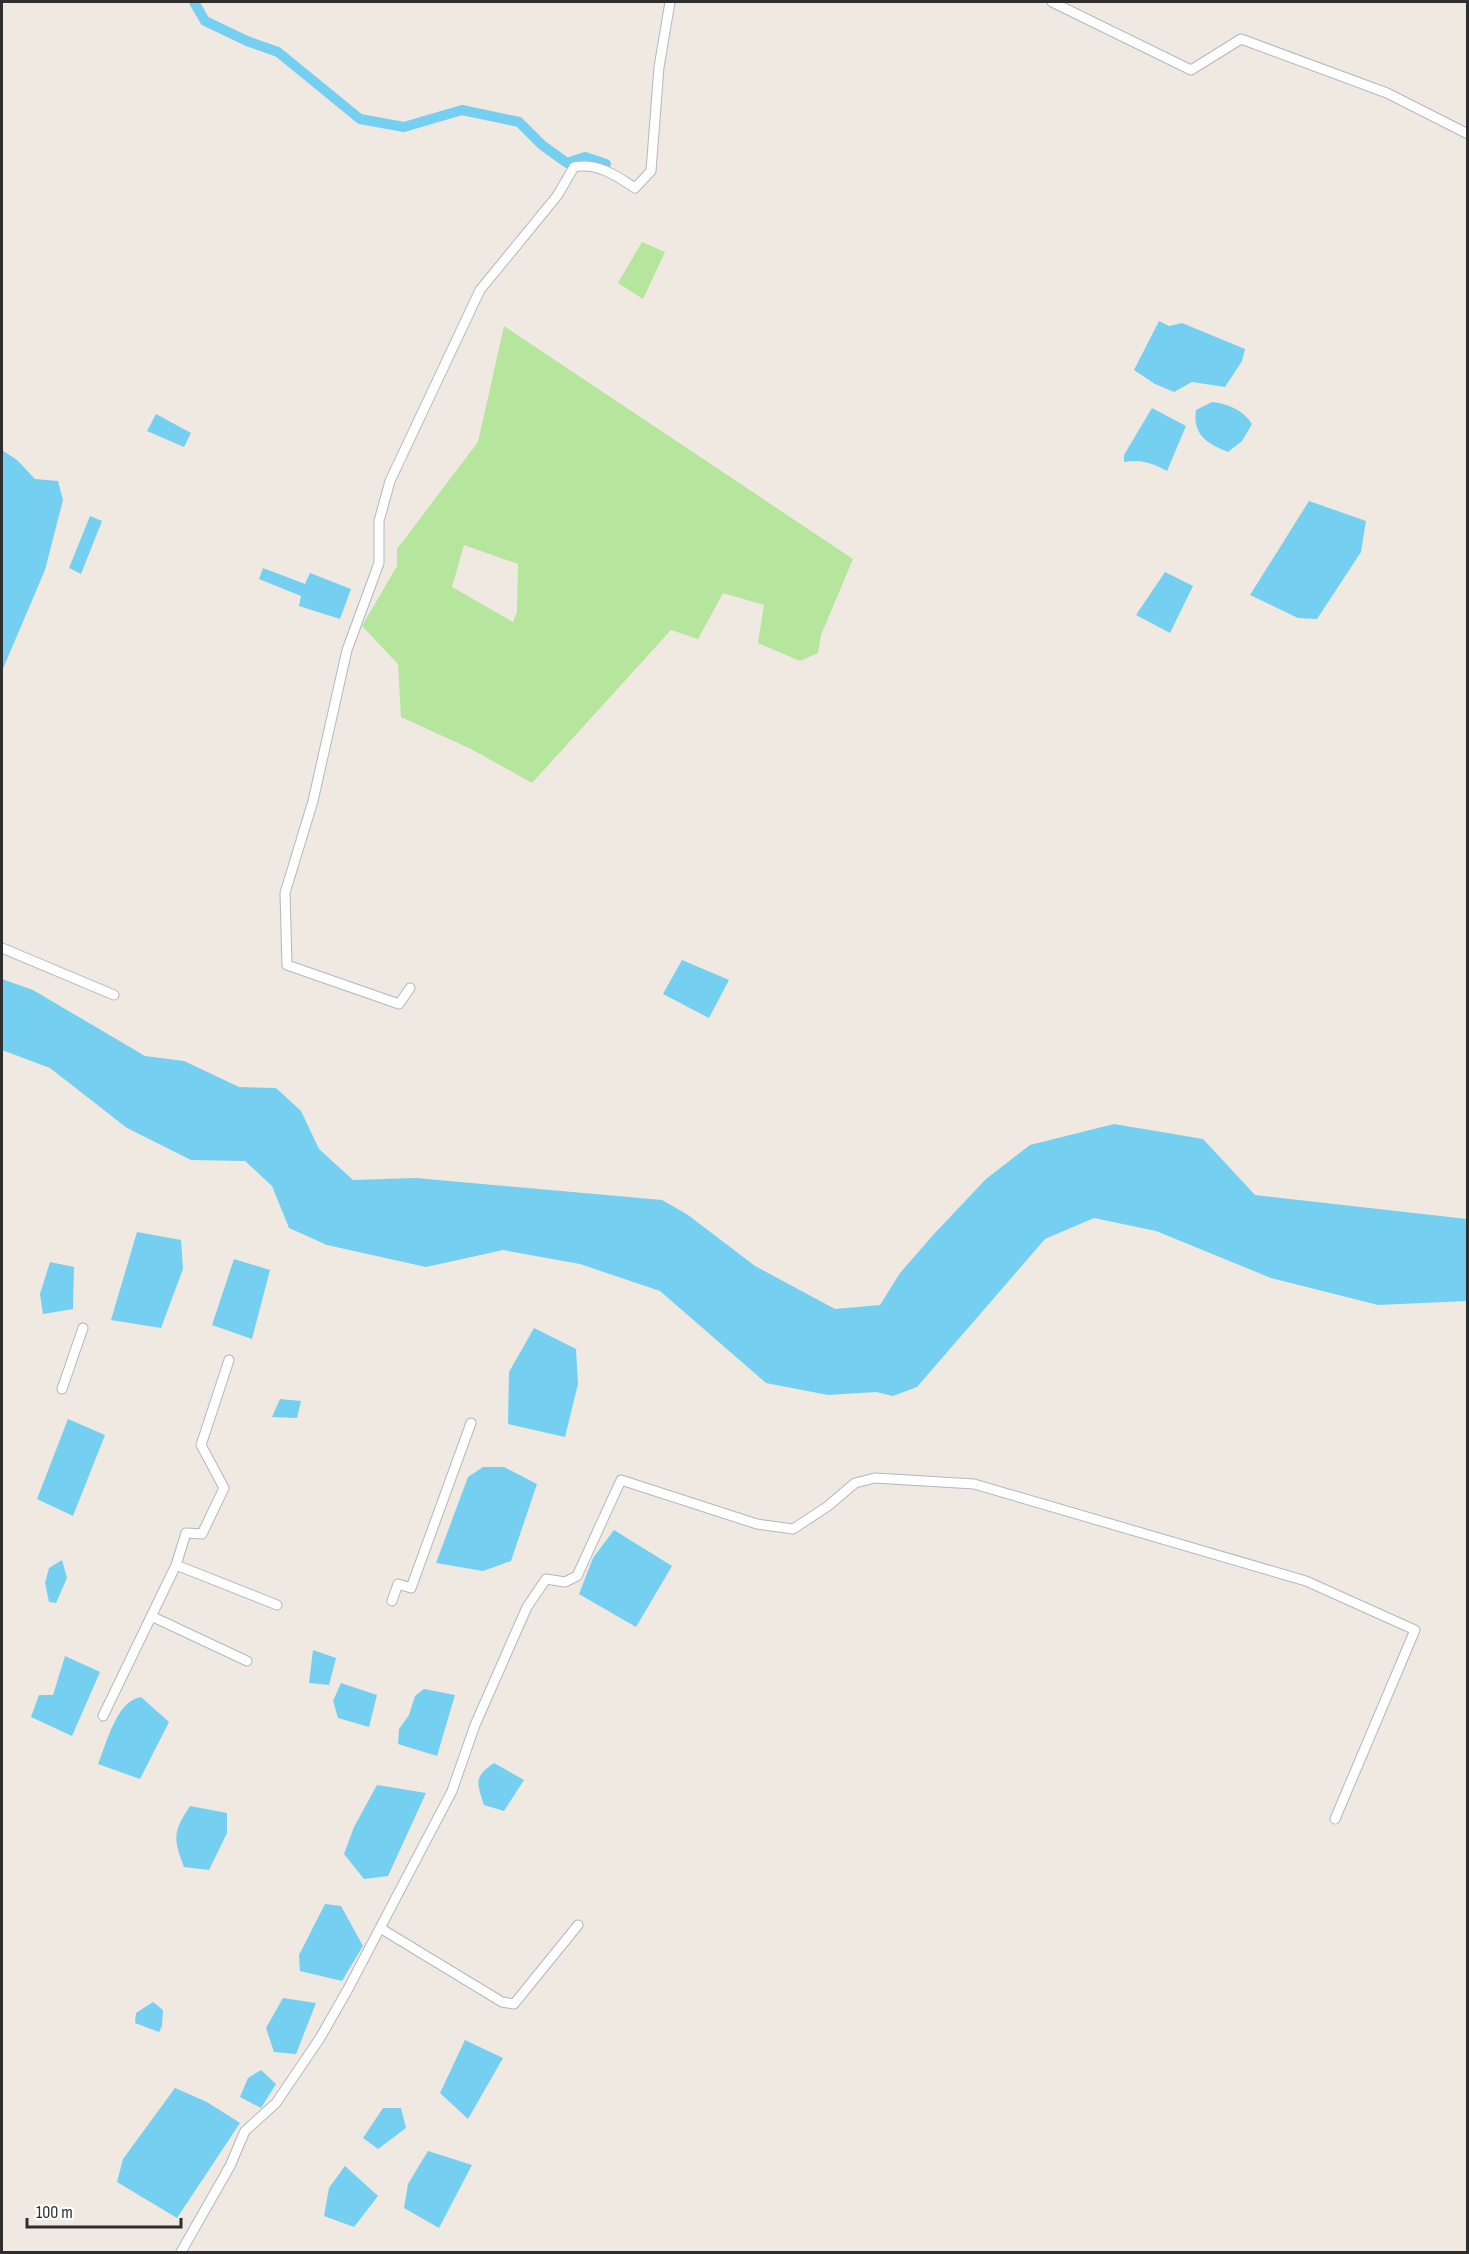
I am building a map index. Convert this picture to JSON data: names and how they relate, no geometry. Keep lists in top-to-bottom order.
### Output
{
  "scale_bar": "100 m"
}
